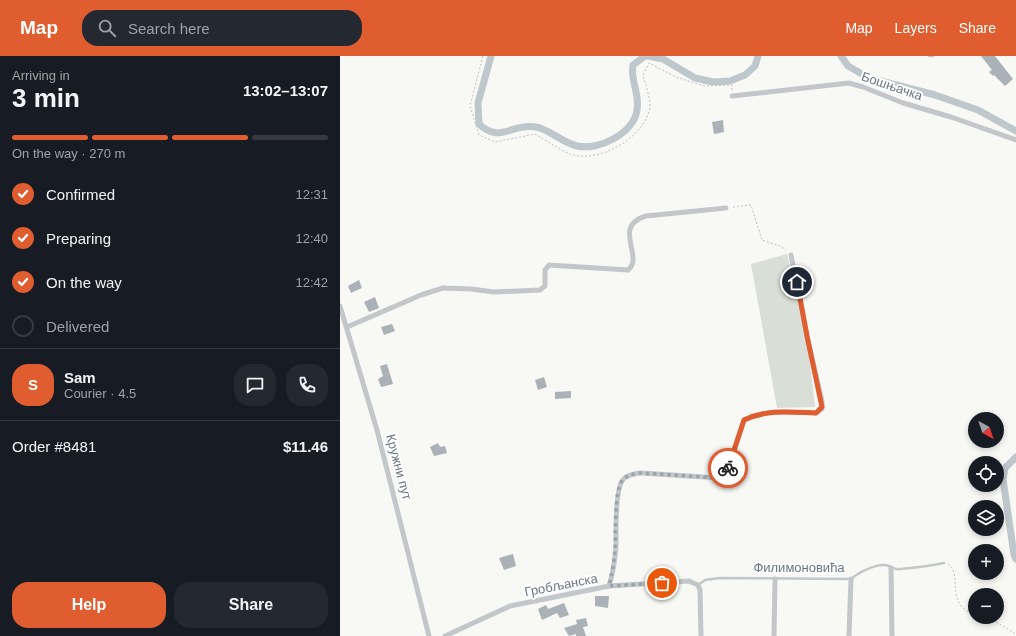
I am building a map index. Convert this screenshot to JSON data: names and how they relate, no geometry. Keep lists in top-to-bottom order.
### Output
{
  "streets": {
    "street": [
      "Бошњачка",
      "Кружни пут",
      "Филимоновића",
      "Гробљанска"
    ]
  },
  "crossings": [
    ["Филимоновића", "Гробљанска"]
  ],
  "north": "bottom right",
  "page": {
    "header": "Map",
    "search": "Search here",
    "nav": ["Map", "Layers", "Share"],
    "heading": ["3 min", "Arriving in", "13:02–13:07"],
    "panel": [
      "Sam",
      "Courier · 4.5",
      "Order #8481",
      "$11.46"
    ],
    "bar": "On the way · 270 m",
    "list": [
      ["Confirmed", "12:31"],
      ["Preparing", "12:40"],
      ["On the way", "12:42"],
      "Delivered"
    ],
    "round": "S",
    "map_buttons": ["+", "−"],
    "buttons": ["Help", "Share"]
  }
}
